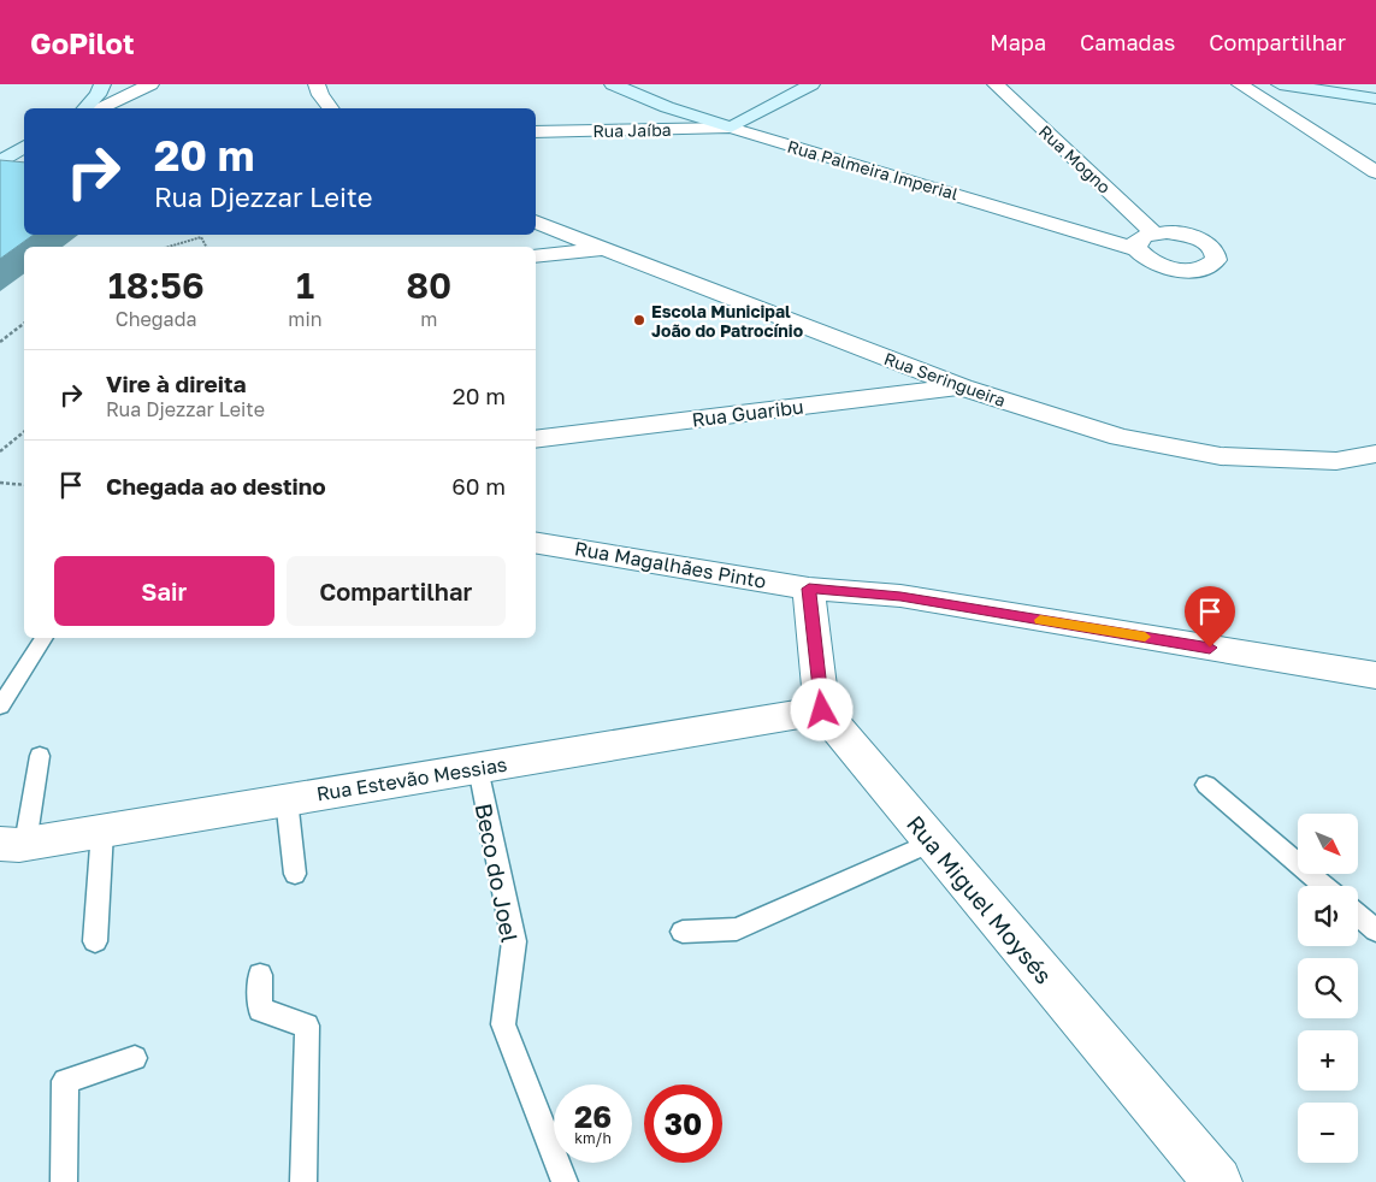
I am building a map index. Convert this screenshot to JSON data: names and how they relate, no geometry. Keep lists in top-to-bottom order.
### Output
{
  "streets": {
    "street": [
      "Rua Jaíba",
      "Rua Mogno",
      "Rua Palmeira Imperial",
      "Rua Seringueira",
      "Rua Guaribu",
      "Rua Magalhães Pinto",
      "Rua Estevão Messias",
      "Rua Miguel Moysés"
    ],
    "lane": ["Beco do Joel"]
  },
  "crossings": [
    ["Rua Jaíba", "Rua Palmeira Imperial"],
    ["Rua Mogno", "Rua Palmeira Imperial"],
    ["Rua Seringueira", "Rua Guaribu"],
    ["Rua Estevão Messias", "Beco do Joel"],
    ["Rua Estevão Messias", "Rua Miguel Moysés"]
  ],
  "places": ["Escola Municipal João do Patrocínio"],
  "north": "bottom right",
  "page": {
    "header": "GoPilot",
    "nav": ["Mapa", "Camadas", "Compartilhar"],
    "turn": ["20 m", "Rua Djezzar Leite"],
    "eta": [
      "18:56",
      "Chegada",
      "1",
      "min",
      "80",
      "m"
    ],
    "list": [
      {
        "name": "Vire à direita",
        "note": "Rua Djezzar Leite",
        "value": "20 m"
      },
      {
        "name": "Chegada ao destino",
        "value": "60 m"
      }
    ],
    "buttons": ["Sair", "Compartilhar"],
    "map_buttons": ["+", "−"],
    "speed": "26 km/h",
    "limit": "30"
  }
}
